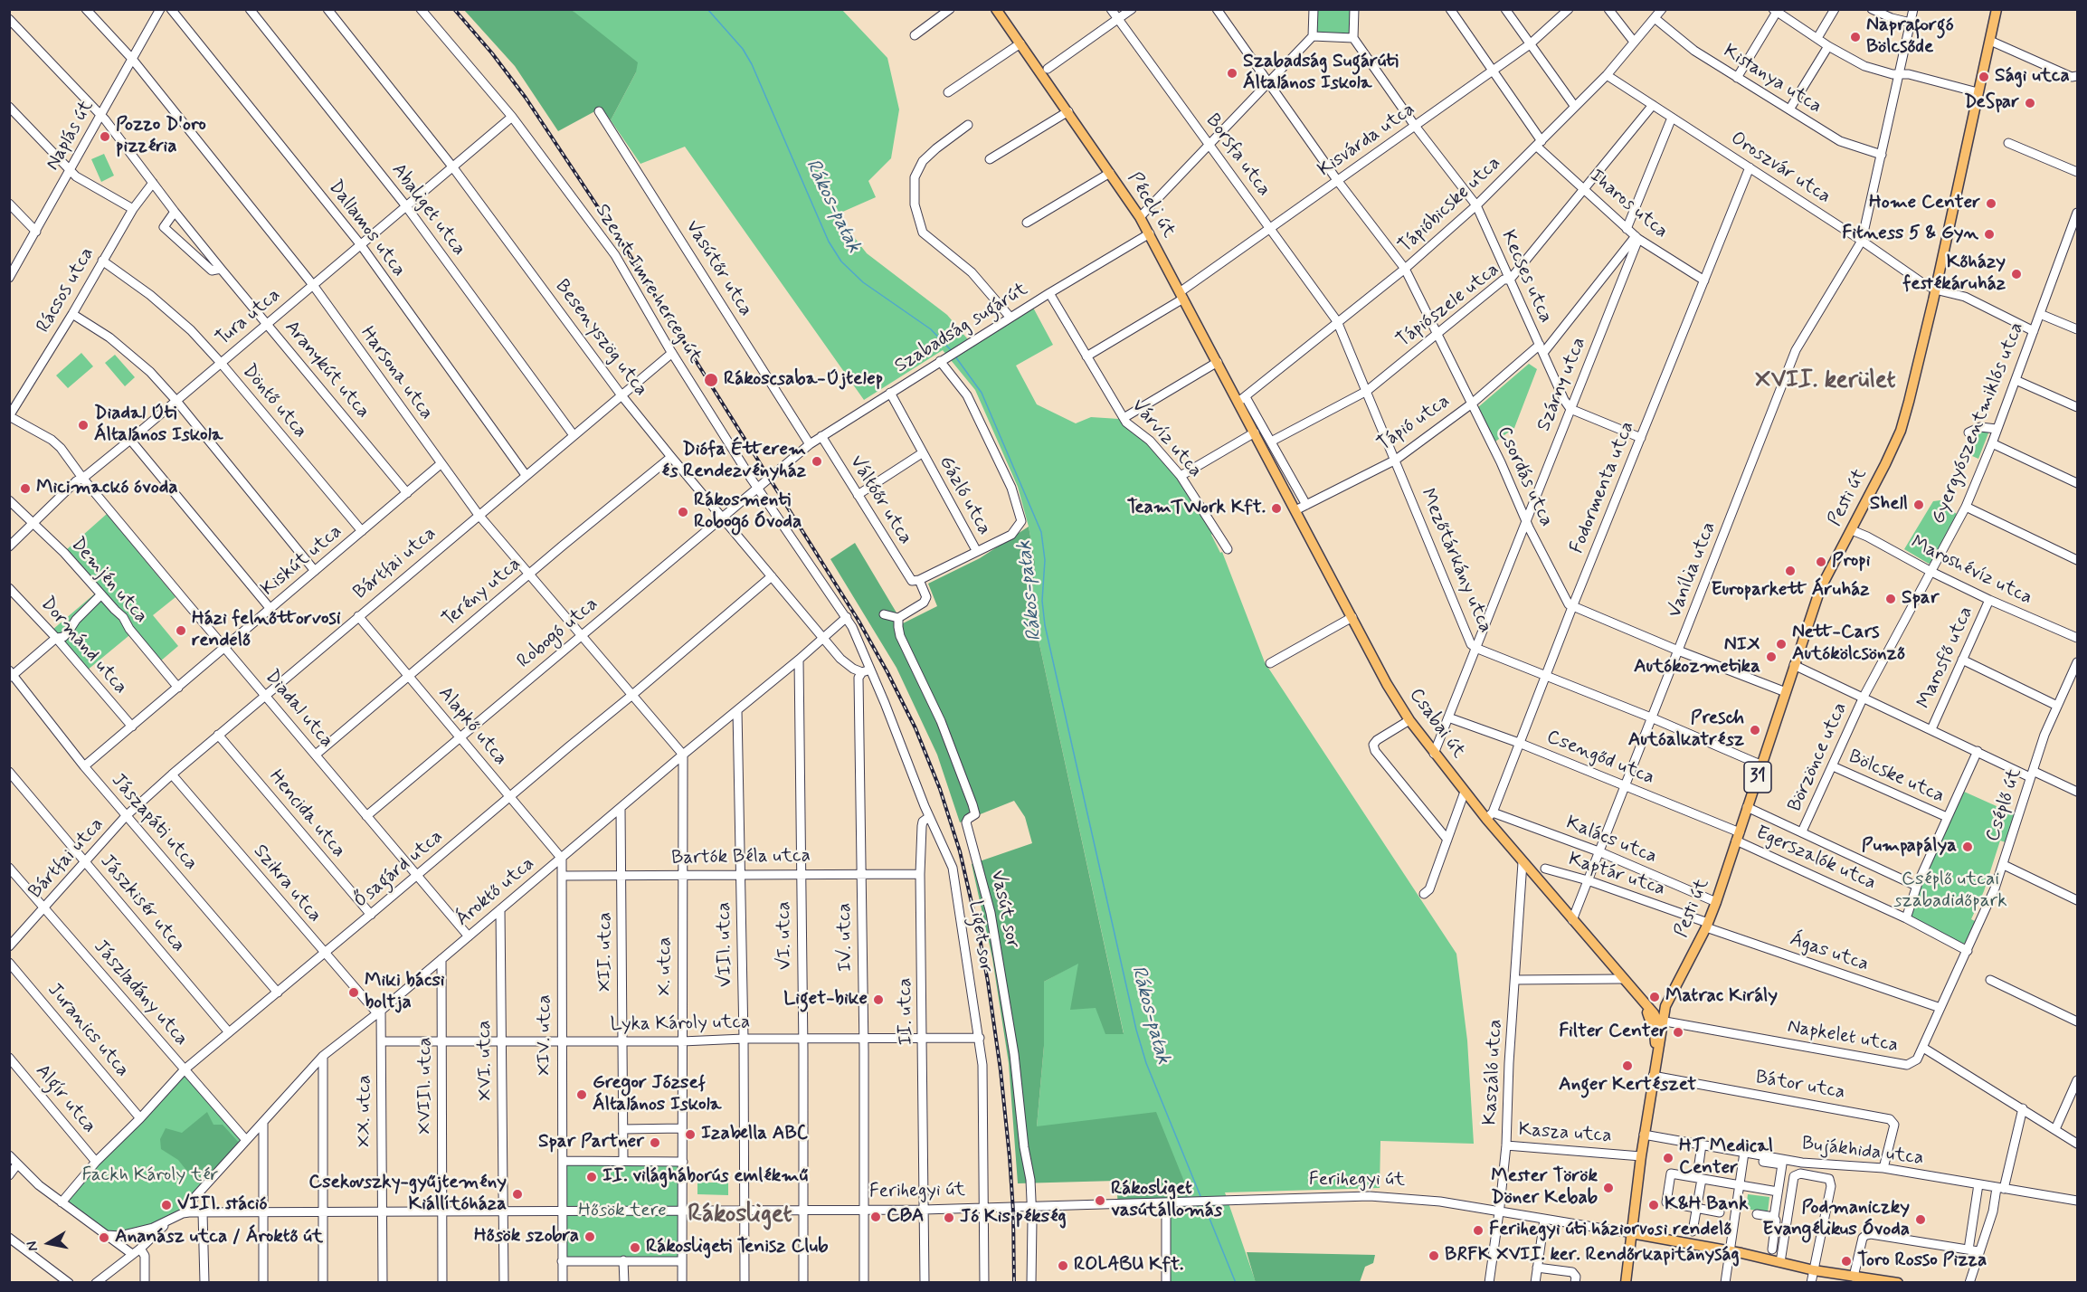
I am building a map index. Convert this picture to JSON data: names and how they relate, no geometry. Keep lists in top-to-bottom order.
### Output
{
  "streets": {
    "main road": [
      "Péceli út",
      "Pesti út",
      "Csabai út",
      "31",
      "Ferihegyi út"
    ],
    "street": [
      "Kistanya utca",
      "Naplás út",
      "Kisvárda utca",
      "Borsfa utca",
      "Oroszvár utca",
      "Iharos utca",
      "Tápióbicske utca",
      "Abaliget utca",
      "Dallamos utca",
      "Vasútőr utca",
      "Kecses utca",
      "Szent Imre herceg út",
      "Rácsos utca",
      "Tápiószele utca",
      "Tura utca",
      "Szabadság sugárút",
      "Besenyszög utca",
      "Aranykút utca",
      "Harsona utca",
      "Szárny utca",
      "Döntő utca",
      "Tápió utca",
      "Gyergyószentmiklós utca",
      "Várvíz utca",
      "Csordás utca",
      "Fodormenta utca",
      "Gázló utca",
      "Váltóőr utca",
      "Kiskút utca",
      "Mezőtárkány utca",
      "Bártfai utca",
      "Vanília utca",
      "Maroshévíz utca",
      "Demjén utca",
      "Terény utca",
      "Robogó utca",
      "Dormánd utca",
      "Marosfő utca",
      "Diadal utca",
      "Alapkő utca",
      "Börzönce utca",
      "Csengőd utca",
      "Bölcske utca",
      "Cséplő út",
      "Hencida utca",
      "Jászapáti utca",
      "Kalács utca",
      "Bartók Béla utca",
      "Egerszalók utca",
      "Ősagárd utca",
      "Kaptár utca",
      "Szikra utca",
      "Ároktő utca",
      "Jászkisér utca",
      "Vasút sor",
      "VI. utca",
      "Liget sor",
      "IV. utca",
      "VIII. utca",
      "XII. utca",
      "Ágas utca",
      "X. utca",
      "Jászladány utca",
      "II. utca",
      "Lyka Károly utca",
      "Juranics utca",
      "XIV. utca",
      "Napkelet utca",
      "XVI. utca",
      "Kaszáló utca",
      "XVIII. utca",
      "Bátor utca",
      "Algír utca",
      "XX. utca",
      "Kasza utca",
      "Bujákhida utca"
    ]
  },
  "crossings": [
    ["Kistanya utca", "Tápióbicske utca"],
    ["Kistanya utca", "Vanília utca"],
    ["Naplás út", "Aranykút utca"],
    ["Naplás út", "Harsona utca"],
    ["Kisvárda utca", "Borsfa utca"],
    ["Kisvárda utca", "Iharos utca"],
    ["Kisvárda utca", "Péceli út"],
    ["Kisvárda utca", "Kecses utca"],
    ["Kisvárda utca", "Várvíz utca"],
    ["Kisvárda utca", "Csordás utca"],
    ["Borsfa utca", "Tápióbicske utca"],
    ["Borsfa utca", "Mezőtárkány utca"],
    ["Oroszvár utca", "Tápióbicske utca"],
    ["Oroszvár utca", "Tápiószele utca"],
    ["Oroszvár utca", "Fodormenta utca"],
    ["Oroszvár utca", "Pesti út"],
    ["Oroszvár utca", "Vanília utca"],
    ["Iharos utca", "Tápióbicske utca"],
    ["Iharos utca", "Tápiószele utca"],
    ["Iharos utca", "Szárny utca"],
    ["Iharos utca", "Tápió utca"],
    ["Iharos utca", "Fodormenta utca"],
    ["Péceli út", "Tápióbicske utca"],
    ["Péceli út", "Szabadság sugárút"],
    ["Péceli út", "Csabai út"],
    ["Tápióbicske utca", "Kecses utca"],
    ["Tápióbicske utca", "Csordás utca"],
    ["Tápióbicske utca", "Mezőtárkány utca"],
    ["Abaliget utca", "Tura utca"],
    ["Abaliget utca", "Bártfai utca"],
    ["Dallamos utca", "Tura utca"],
    ["Dallamos utca", "Bártfai utca"],
    ["Vasútőr utca", "Szabadság sugárút"],
    ["Kecses utca", "Tápiószele utca"],
    ["Kecses utca", "Szárny utca"],
    ["Kecses utca", "Tápió utca"],
    ["Szent Imre herceg út", "Tura utca"],
    ["Szent Imre herceg út", "Bártfai utca"],
    ["Szent Imre herceg út", "Robogó utca"],
    ["Szent Imre herceg út", "Ároktő utca"],
    ["Szent Imre herceg út", "Liget sor"],
    ["Rácsos utca", "Aranykút utca"],
    ["Rácsos utca", "Döntő utca"],
    ["Rácsos utca", "Diadal utca"],
    ["Tápiószele utca", "Csordás utca"],
    ["Tápiószele utca", "Mezőtárkány utca"],
    ["Tura utca", "Besenyszög utca"],
    ["Tura utca", "Aranykút utca"],
    ["Tura utca", "Harsona utca"],
    ["Tura utca", "Döntő utca"],
    ["Tura utca", "Demjén utca"],
    ["Tura utca", "Diadal utca"],
    ["Szabadság sugárút", "Várvíz utca"],
    ["Szabadság sugárút", "Gázló utca"],
    ["Szabadság sugárút", "Váltóőr utca"],
    ["Szabadság sugárút", "Robogó utca"],
    ["Besenyszög utca", "Bártfai utca"],
    ["Besenyszög utca", "Terény utca"],
    ["Besenyszög utca", "Robogó utca"],
    ["Besenyszög utca", "Ősagárd utca"],
    ["Besenyszög utca", "Ároktő utca"],
    ["Besenyszög utca", "Liget sor"],
    ["Besenyszög utca", "IV. utca"],
    ["Aranykút utca", "Kiskút utca"],
    ["Harsona utca", "Kiskút utca"],
    ["Harsona utca", "Bártfai utca"],
    ["Harsona utca", "Terény utca"],
    ["Harsona utca", "Robogó utca"],
    ["Harsona utca", "Ősagárd utca"],
    ["Harsona utca", "Ároktő utca"],
    ["Harsona utca", "X. utca"],
    ["Szárny utca", "Tápió utca"],
    ["Szárny utca", "Csordás utca"],
    ["Szárny utca", "Mezőtárkány utca"],
    ["Szárny utca", "Csabai út"],
    ["Szárny utca", "Csengőd utca"],
    ["Döntő utca", "Kiskút utca"],
    ["Tápió utca", "Csordás utca"],
    ["Tápió utca", "Mezőtárkány utca"],
    ["Tápió utca", "Csabai út"],
    ["Gyergyószentmiklós utca", "Maroshévíz utca"],
    ["Gyergyószentmiklós utca", "Börzönce utca"],
    ["Csordás utca", "Fodormenta utca"],
    ["Fodormenta utca", "Mezőtárkány utca"],
    ["Fodormenta utca", "Csabai út"],
    ["Fodormenta utca", "Csengőd utca"],
    ["Fodormenta utca", "Kalács utca"],
    ["Pesti út", "Mezőtárkány utca"],
    ["Pesti út", "Maroshévíz utca"],
    ["Pesti út", "Csabai út"],
    ["Pesti út", "Csengőd utca"],
    ["Pesti út", "Kalács utca"],
    ["Pesti út", "Egerszalók utca"],
    ["Pesti út", "Kaptár utca"],
    ["Pesti út", "Ágas utca"],
    ["Pesti út", "Napkelet utca"],
    ["Pesti út", "Bátor utca"],
    ["Pesti út", "Kasza utca"],
    ["Pesti út", "Bujákhida utca"],
    ["Pesti út", "Ferihegyi út"],
    ["Kiskút utca", "Demjén utca"],
    ["Kiskút utca", "Dormánd utca"],
    ["Kiskút utca", "Diadal utca"],
    ["Kiskút utca", "Jászapáti utca"],
    ["Mezőtárkány utca", "Vanília utca"],
    ["Bártfai utca", "Diadal utca"],
    ["Bártfai utca", "Alapkő utca"],
    ["Bártfai utca", "Hencida utca"],
    ["Bártfai utca", "Jászapáti utca"],
    ["Bártfai utca", "Szikra utca"],
    ["Bártfai utca", "Jászkisér utca"],
    ["Bártfai utca", "Jászladány utca"],
    ["Vanília utca", "Csabai út"],
    ["Vanília utca", "Csengőd utca"],
    ["Vanília utca", "Kalács utca"],
    ["Vanília utca", "Kaptár utca"],
    ["Maroshévíz utca", "Marosfő utca"],
    ["Terény utca", "Diadal utca"],
    ["Terény utca", "Alapkő utca"],
    ["Robogó utca", "Diadal utca"],
    ["Robogó utca", "Alapkő utca"],
    ["Diadal utca", "Ősagárd utca"],
    ["Diadal utca", "Ároktő utca"],
    ["Csabai út", "Kalács utca"],
    ["Csabai út", "Napkelet utca"],
    ["Csabai út", "Kaszáló utca"],
    ["Alapkő utca", "Ősagárd utca"],
    ["Alapkő utca", "Ároktő utca"],
    ["Alapkő utca", "XIV. utca"],
    ["Börzönce utca", "Bölcske utca"],
    ["Csengőd utca", "Egerszalók utca"],
    ["Cséplő út", "Egerszalók utca"],
    ["Cséplő út", "Ágas utca"],
    ["Cséplő út", "Napkelet utca"],
    ["Hencida utca", "Ősagárd utca"],
    ["Jászapáti utca", "Ősagárd utca"],
    ["Bartók Béla utca", "VI. utca"],
    ["Bartók Béla utca", "IV. utca"],
    ["Bartók Béla utca", "VIII. utca"],
    ["Bartók Béla utca", "XII. utca"],
    ["Bartók Béla utca", "X. utca"],
    ["Bartók Béla utca", "II. utca"],
    ["Bartók Béla utca", "XIV. utca"],
    ["Ősagárd utca", "Szikra utca"],
    ["Ősagárd utca", "Jászkisér utca"],
    ["Ősagárd utca", "Jászladány utca"],
    ["Ősagárd utca", "Juranics utca"],
    ["Ősagárd utca", "Algír utca"],
    ["Kaptár utca", "Ágas utca"],
    ["Szikra utca", "Ároktő utca"],
    ["Szikra utca", "XX. utca"],
    ["Ároktő utca", "VI. utca"],
    ["Ároktő utca", "Liget sor"],
    ["Ároktő utca", "VIII. utca"],
    ["Ároktő utca", "XII. utca"],
    ["Ároktő utca", "X. utca"],
    ["Ároktő utca", "Jászladány utca"],
    ["Ároktő utca", "XIV. utca"],
    ["Ároktő utca", "XVI. utca"],
    ["Ároktő utca", "XVIII. utca"],
    ["Ároktő utca", "XX. utca"],
    ["Ároktő utca", "Ferihegyi út"],
    ["Vasút sor", "Ferihegyi út"],
    ["VI. utca", "Lyka Károly utca"],
    ["VI. utca", "Ferihegyi út"],
    ["Liget sor", "IV. utca"],
    ["Liget sor", "II. utca"],
    ["Liget sor", "Lyka Károly utca"],
    ["Liget sor", "Ferihegyi út"],
    ["IV. utca", "Lyka Károly utca"],
    ["IV. utca", "Ferihegyi út"],
    ["VIII. utca", "Lyka Károly utca"],
    ["VIII. utca", "Ferihegyi út"],
    ["XII. utca", "Lyka Károly utca"],
    ["X. utca", "Lyka Károly utca"],
    ["X. utca", "Ferihegyi út"],
    ["II. utca", "Lyka Károly utca"],
    ["II. utca", "Ferihegyi út"],
    ["Lyka Károly utca", "XIV. utca"],
    ["Lyka Károly utca", "XVI. utca"],
    ["Lyka Károly utca", "XVIII. utca"],
    ["Lyka Károly utca", "XX. utca"],
    ["XIV. utca", "Ferihegyi út"],
    ["XVI. utca", "Ferihegyi út"],
    ["Kaszáló utca", "Kasza utca"],
    ["Kaszáló utca", "Ferihegyi út"],
    ["XVIII. utca", "Ferihegyi út"],
    ["Bátor utca", "Bujákhida utca"],
    ["XX. utca", "Ferihegyi út"]
  ],
  "districts": ["XVII. kerület", "Rákosliget"],
  "water": ["Rákos-patak"],
  "parks": ["Cséplő utcai szabadidőpark", "Fackh Károly tér", "Hősök tere"],
  "places": [
    "Napraforgó Bölcsőde",
    "Szabadság Sugárúti Általános Iskola",
    "Sági utca",
    "DeSpar",
    "Pozzo D'oro pizzéria",
    "Home Center",
    "Fitness 5 & Gyn",
    "Kőházy festékáruház",
    "Rákoscsaba-Újtelep",
    "Diadal Úti Általános Iskola",
    "Diófa Étterem és Rendezvényház",
    "Micimackó óvoda",
    "Shell",
    "TeamTWork Kft.",
    "Rákosmenti Robogó Óvoda",
    "Propi",
    "Europarkett Áruház",
    "Spar",
    "Házi felnőttorvosi rendelő",
    "Nett-Cars Autókölcsönző",
    "NIX Autókozmetika",
    "Presch Autóalkatrész",
    "Pumpapálya",
    "Miki bácsi boltja",
    "Matrac Király",
    "Liget-bike",
    "Filter Center",
    "Anger Kertészet",
    "Gregor József Általános Iskola",
    "Izabella ABC",
    "Spar Partner",
    "HT Medical Center",
    "II. világháborús emlékmű",
    "Mester Török Döner Kebab",
    "Csekovszky-gyűjtemény Kiállítóháza",
    "Rákosliget vasútállomás",
    "VIII. stáció",
    "K&H Bank",
    "CBA",
    "Jó Kis pékség",
    "Podmaniczky Evangélikus Óvoda",
    "Ferihegyi úti háziorvosi rendelő",
    "Hősök szobra",
    "Ananász utca / Ároktő út",
    "Rákosligeti Tenisz Club",
    "BRFK XVII. ker. Rendőrkapitányság",
    "Toro Rosso Pizza",
    "ROLABU Kft."
  ],
  "north": "left"
}
